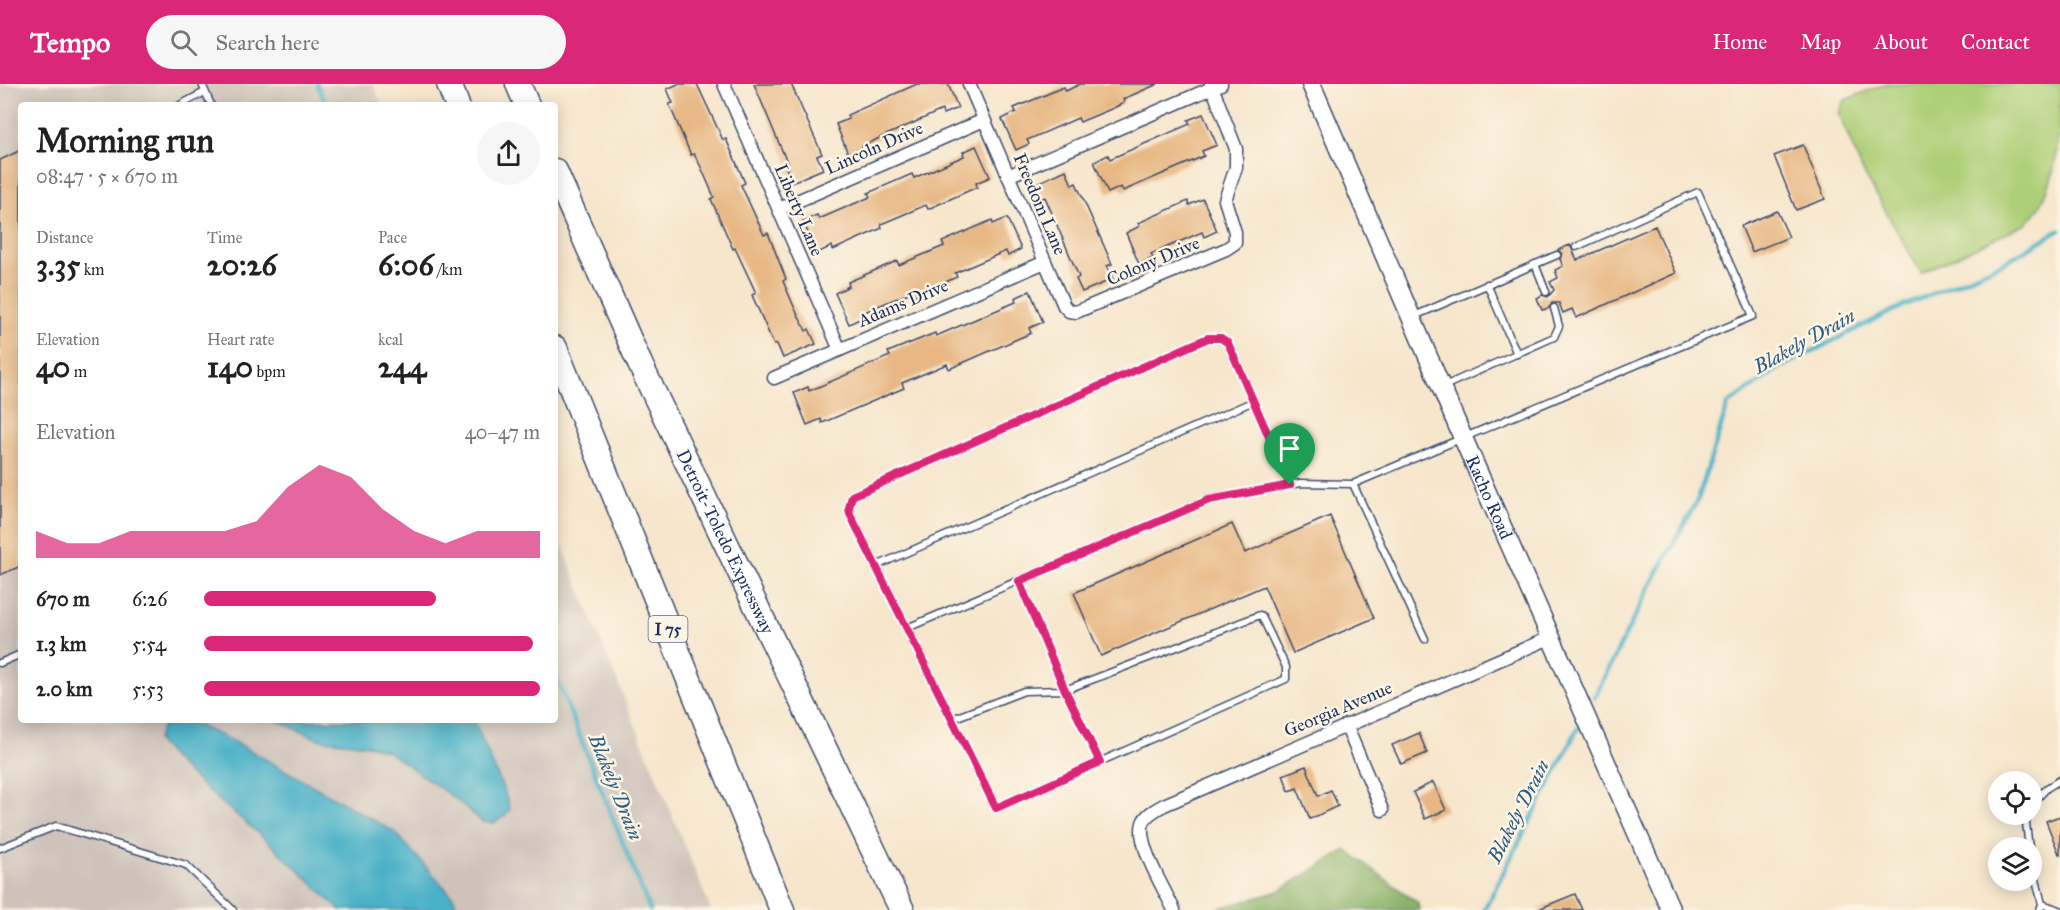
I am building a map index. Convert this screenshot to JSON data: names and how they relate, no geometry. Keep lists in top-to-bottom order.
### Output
{
  "streets": {
    "highway": ["Detroit-Toledo Expressway", "I 75"],
    "street": [
      "Lincoln Drive",
      "Freedom Lane",
      "Liberty Lane",
      "Colony Drive",
      "Adams Drive",
      "Racho Road",
      "Georgia Avenue"
    ]
  },
  "crossings": [
    ["Lincoln Drive", "Freedom Lane"],
    ["Lincoln Drive", "Liberty Lane"],
    ["Freedom Lane", "Colony Drive"],
    ["Freedom Lane", "Adams Drive"],
    ["Liberty Lane", "Adams Drive"],
    ["Racho Road", "Georgia Avenue"]
  ],
  "water": ["Blakely Drain"],
  "page": {
    "header": "Tempo",
    "search": "Search here",
    "nav": [
      "Home",
      "Map",
      "About",
      "Contact"
    ],
    "heading": ["Morning run", "08:47 · 5 × 670 m"],
    "stats": [
      ["Distance", "3.35 km"],
      ["Time", "20:26"],
      ["Pace", "6:06 /km"],
      ["Elevation", "40 m"],
      ["Heart rate", "140 bpm"],
      ["kcal", "244"]
    ],
    "chart": ["Elevation", "40–47 m"],
    "list": [
      {
        "name": "670 m",
        "note": "6:26"
      },
      {
        "name": "1.3 km",
        "note": "5:54"
      },
      {
        "name": "2.0 km",
        "note": "5:53"
      }
    ]
  }
}
